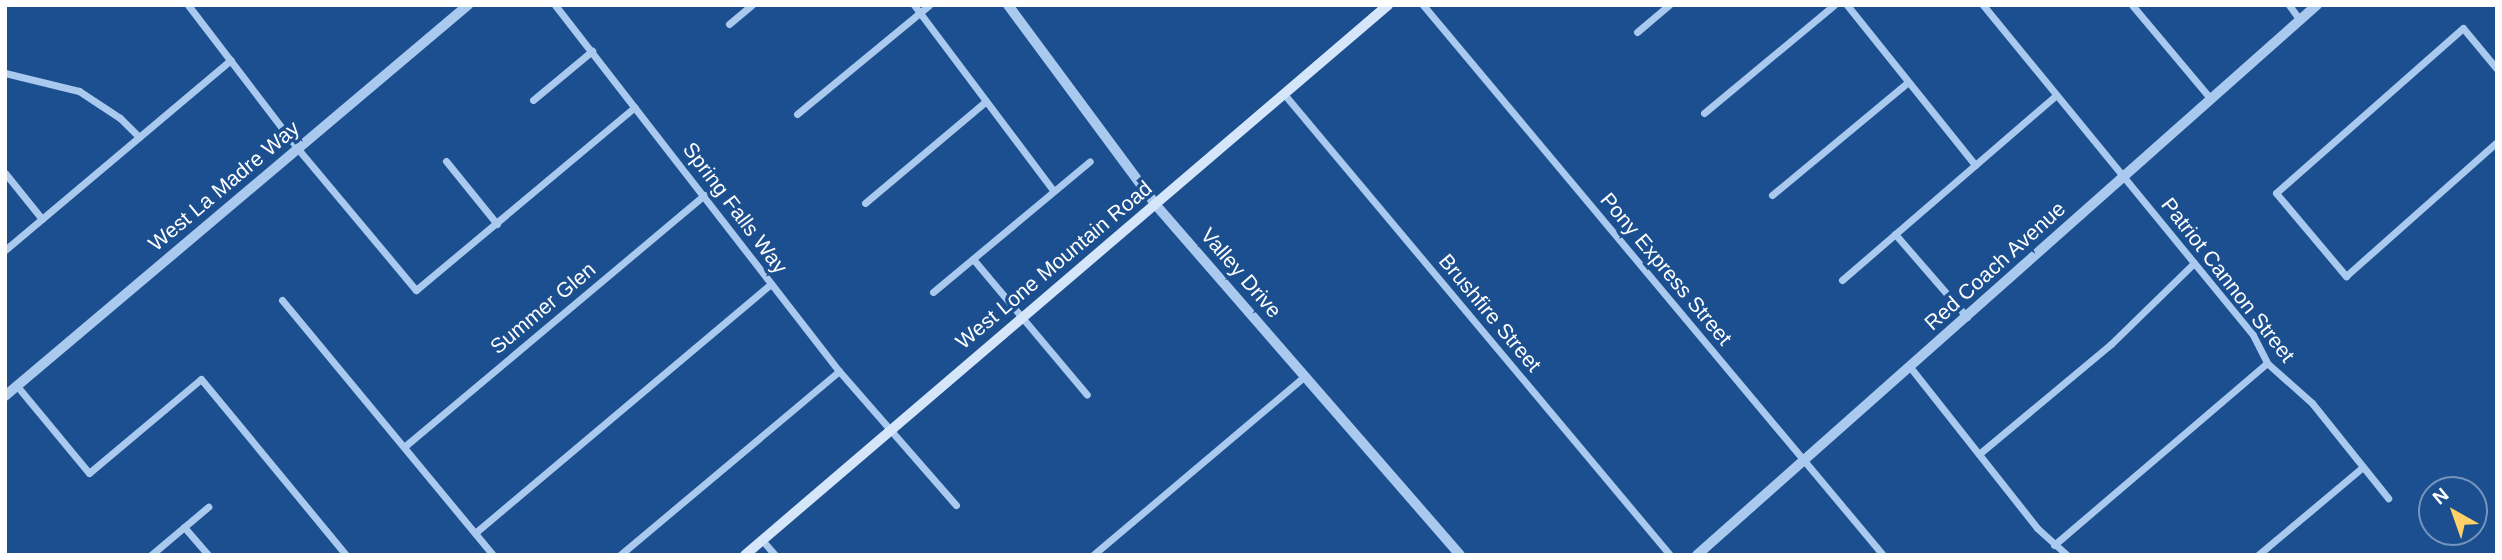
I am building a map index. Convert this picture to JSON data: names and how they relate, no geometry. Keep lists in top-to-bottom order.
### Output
{
  "streets": {
    "main road": ["West Lone Mountain Road"],
    "street": [
      "West La Madre Way",
      "Spring Falls Way",
      "Red Coach Avenue",
      "Pony Express Street",
      "Valley Drive",
      "Patriot Cannon Street",
      "Summer Glen",
      "Brushfire Street"
    ]
  },
  "crossings": [
    ["Spring Falls Way", "West Lone Mountain Road"],
    ["Spring Falls Way", "Summer Glen"],
    ["West Lone Mountain Road", "Valley Drive"],
    ["West Lone Mountain Road", "Brushfire Street"],
    ["Red Coach Avenue", "Pony Express Street"],
    ["Red Coach Avenue", "Patriot Cannon Street"]
  ],
  "north": "top left"
}
